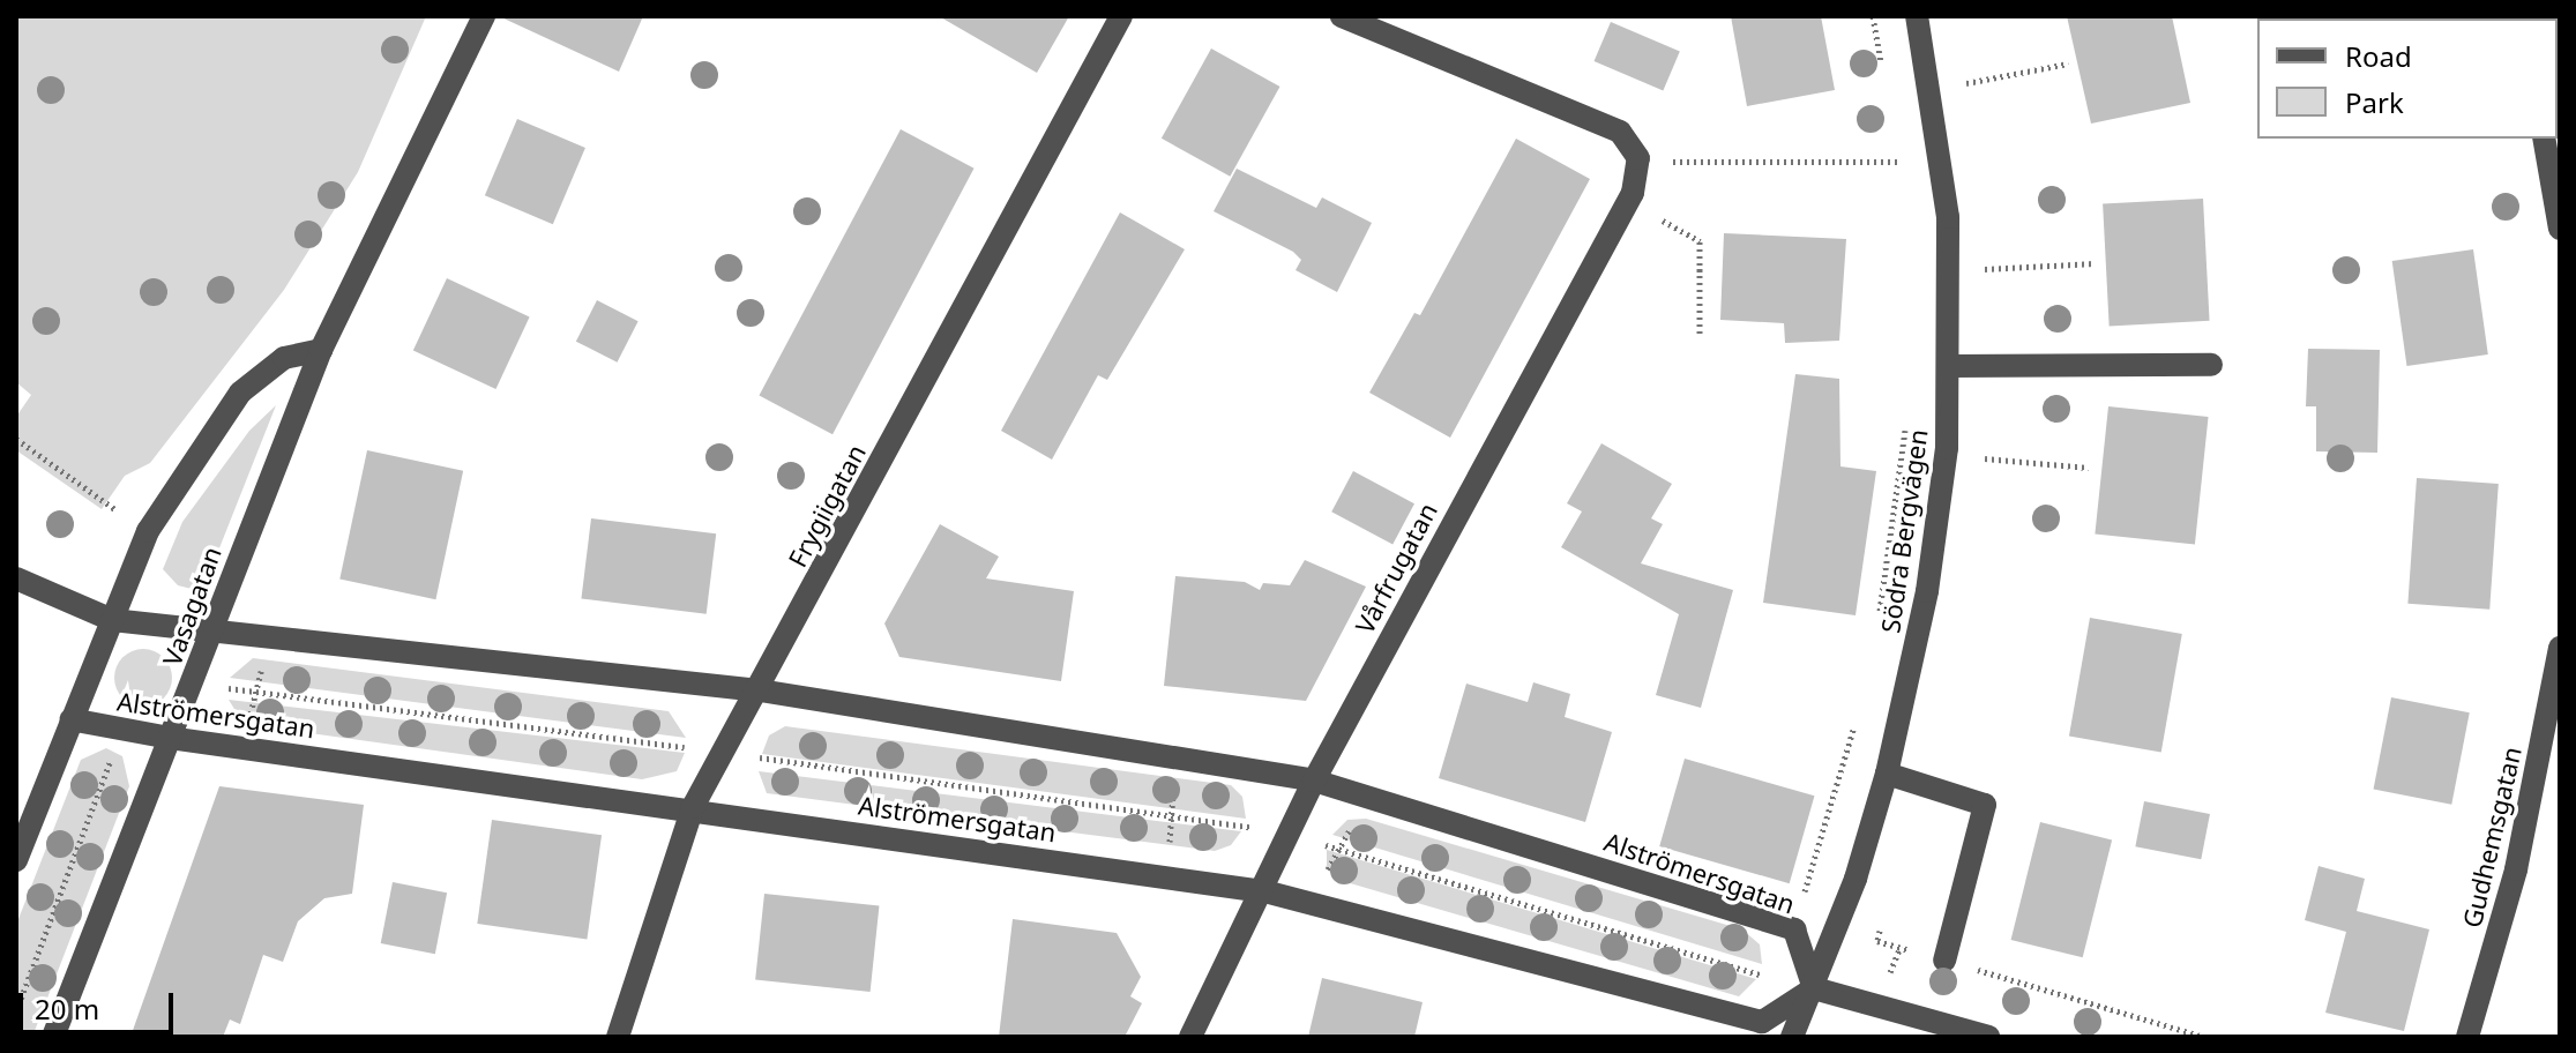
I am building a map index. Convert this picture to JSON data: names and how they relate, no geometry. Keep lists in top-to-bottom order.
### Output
{
  "streets": {
    "street": [
      "Frygiigatan",
      "Södra Bergvägen",
      "Vårfrugatan",
      "Vasagatan",
      "Alströmersgatan",
      "Gudhemsgatan"
    ]
  },
  "crossings": [
    ["Frygiigatan", "Alströmersgatan"],
    ["Södra Bergvägen", "Alströmersgatan"],
    ["Vårfrugatan", "Alströmersgatan"],
    ["Vasagatan", "Alströmersgatan"]
  ],
  "legend": ["Road", "Park"],
  "scale_bar": "20 m"
}
